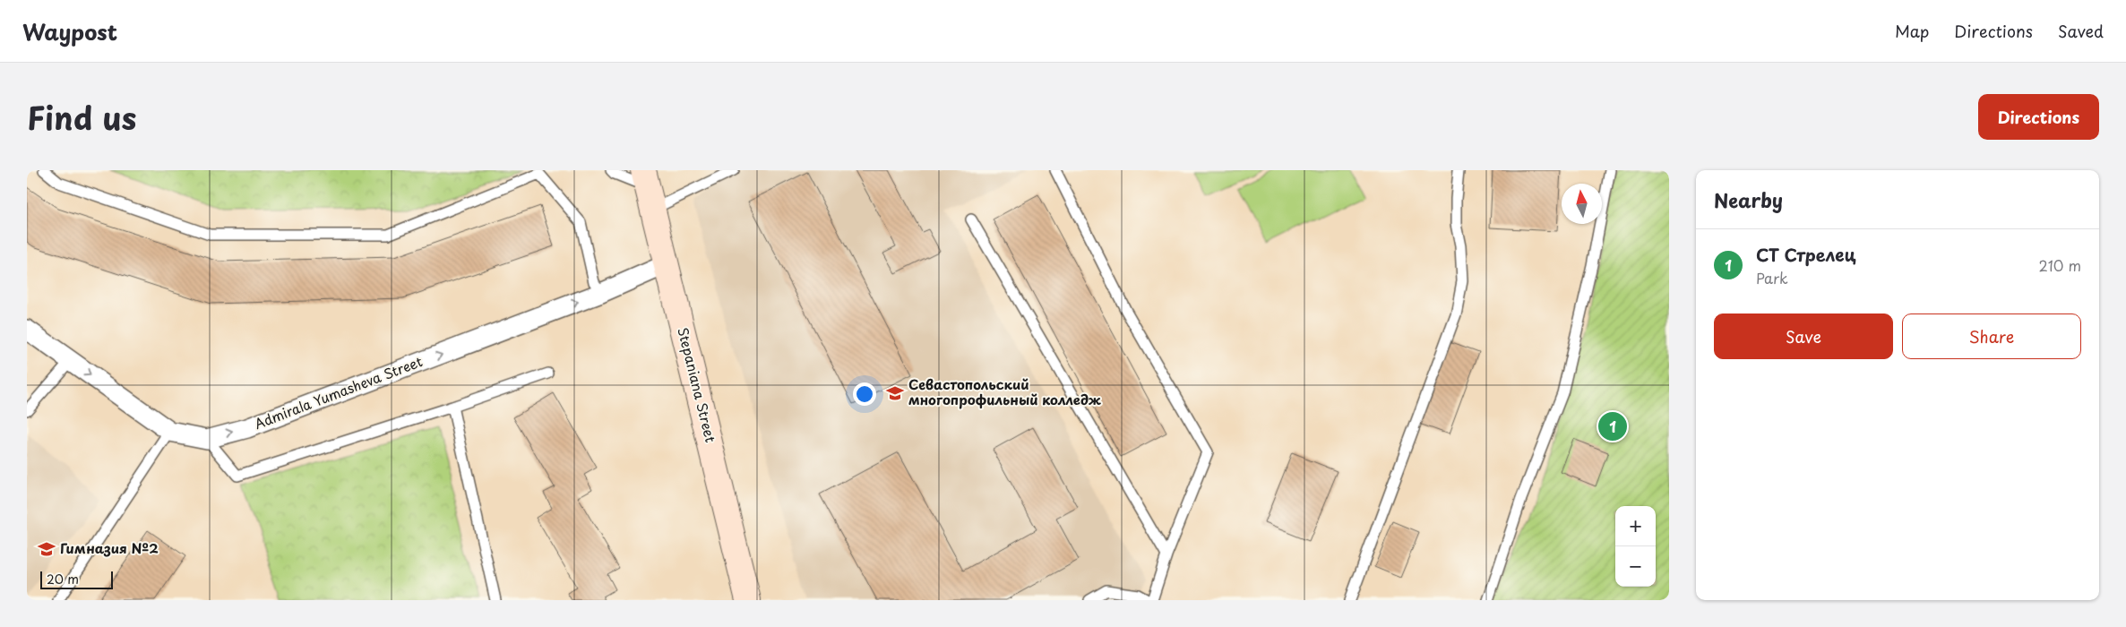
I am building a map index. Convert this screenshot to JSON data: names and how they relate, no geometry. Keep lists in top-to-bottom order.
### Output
{
  "streets": {
    "main road": ["Stepaniana Street"],
    "street": ["Admirala Yumasheva Street"]
  },
  "crossings": [
    ["Stepaniana Street", "Admirala Yumasheva Street"]
  ],
  "one_way": ["Admirala Yumasheva Street"],
  "places": {
    "school or university": ["Севастопольский многопрофильный колледж", "Гимназия №2"]
  },
  "scale_bar": "20 m",
  "north": "top",
  "page": {
    "header": "Waypost",
    "nav": ["Map", "Directions", "Saved"],
    "title": "Find us",
    "buttons": [
      "Directions",
      ["Save", "Share"]
    ],
    "heading": "Nearby",
    "list": [
      {
        "mark": "1",
        "name": "СТ Стрелец",
        "note": "Park",
        "value": "210 m"
      }
    ],
    "pins": "1",
    "map_buttons": ["+", "−"],
    "scale": "20 m"
  }
}
